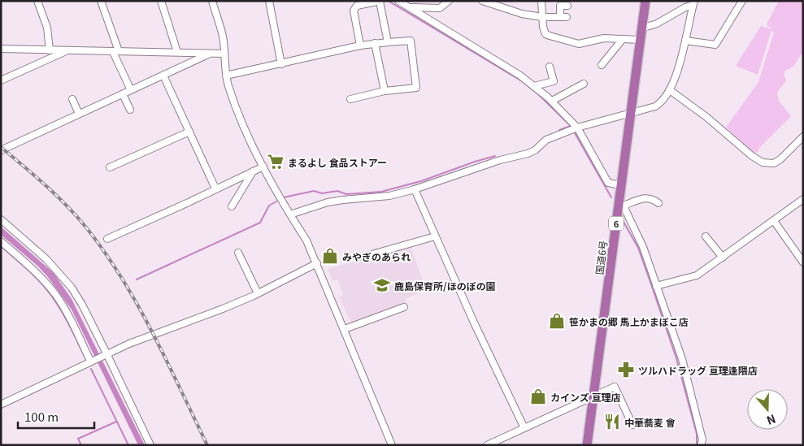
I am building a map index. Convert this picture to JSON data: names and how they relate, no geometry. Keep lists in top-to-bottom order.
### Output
{
  "streets": {
    "highway": ["6", "国道6号"]
  },
  "places": {
    "supermarket": ["まるよし 食品ストアー"],
    "shop": ["みやぎのあられ", "笹かまの郷 馬上かまぼこ店", "カインズ 亘理店"],
    "school or university": ["鹿島保育所/ほのぼの園"],
    "pharmacy": ["ツルハドラッグ 亘理逢隈店"],
    "restaurant": ["中華蕎麦 會"]
  },
  "scale_bar": "100 m",
  "north": "bottom"
}
